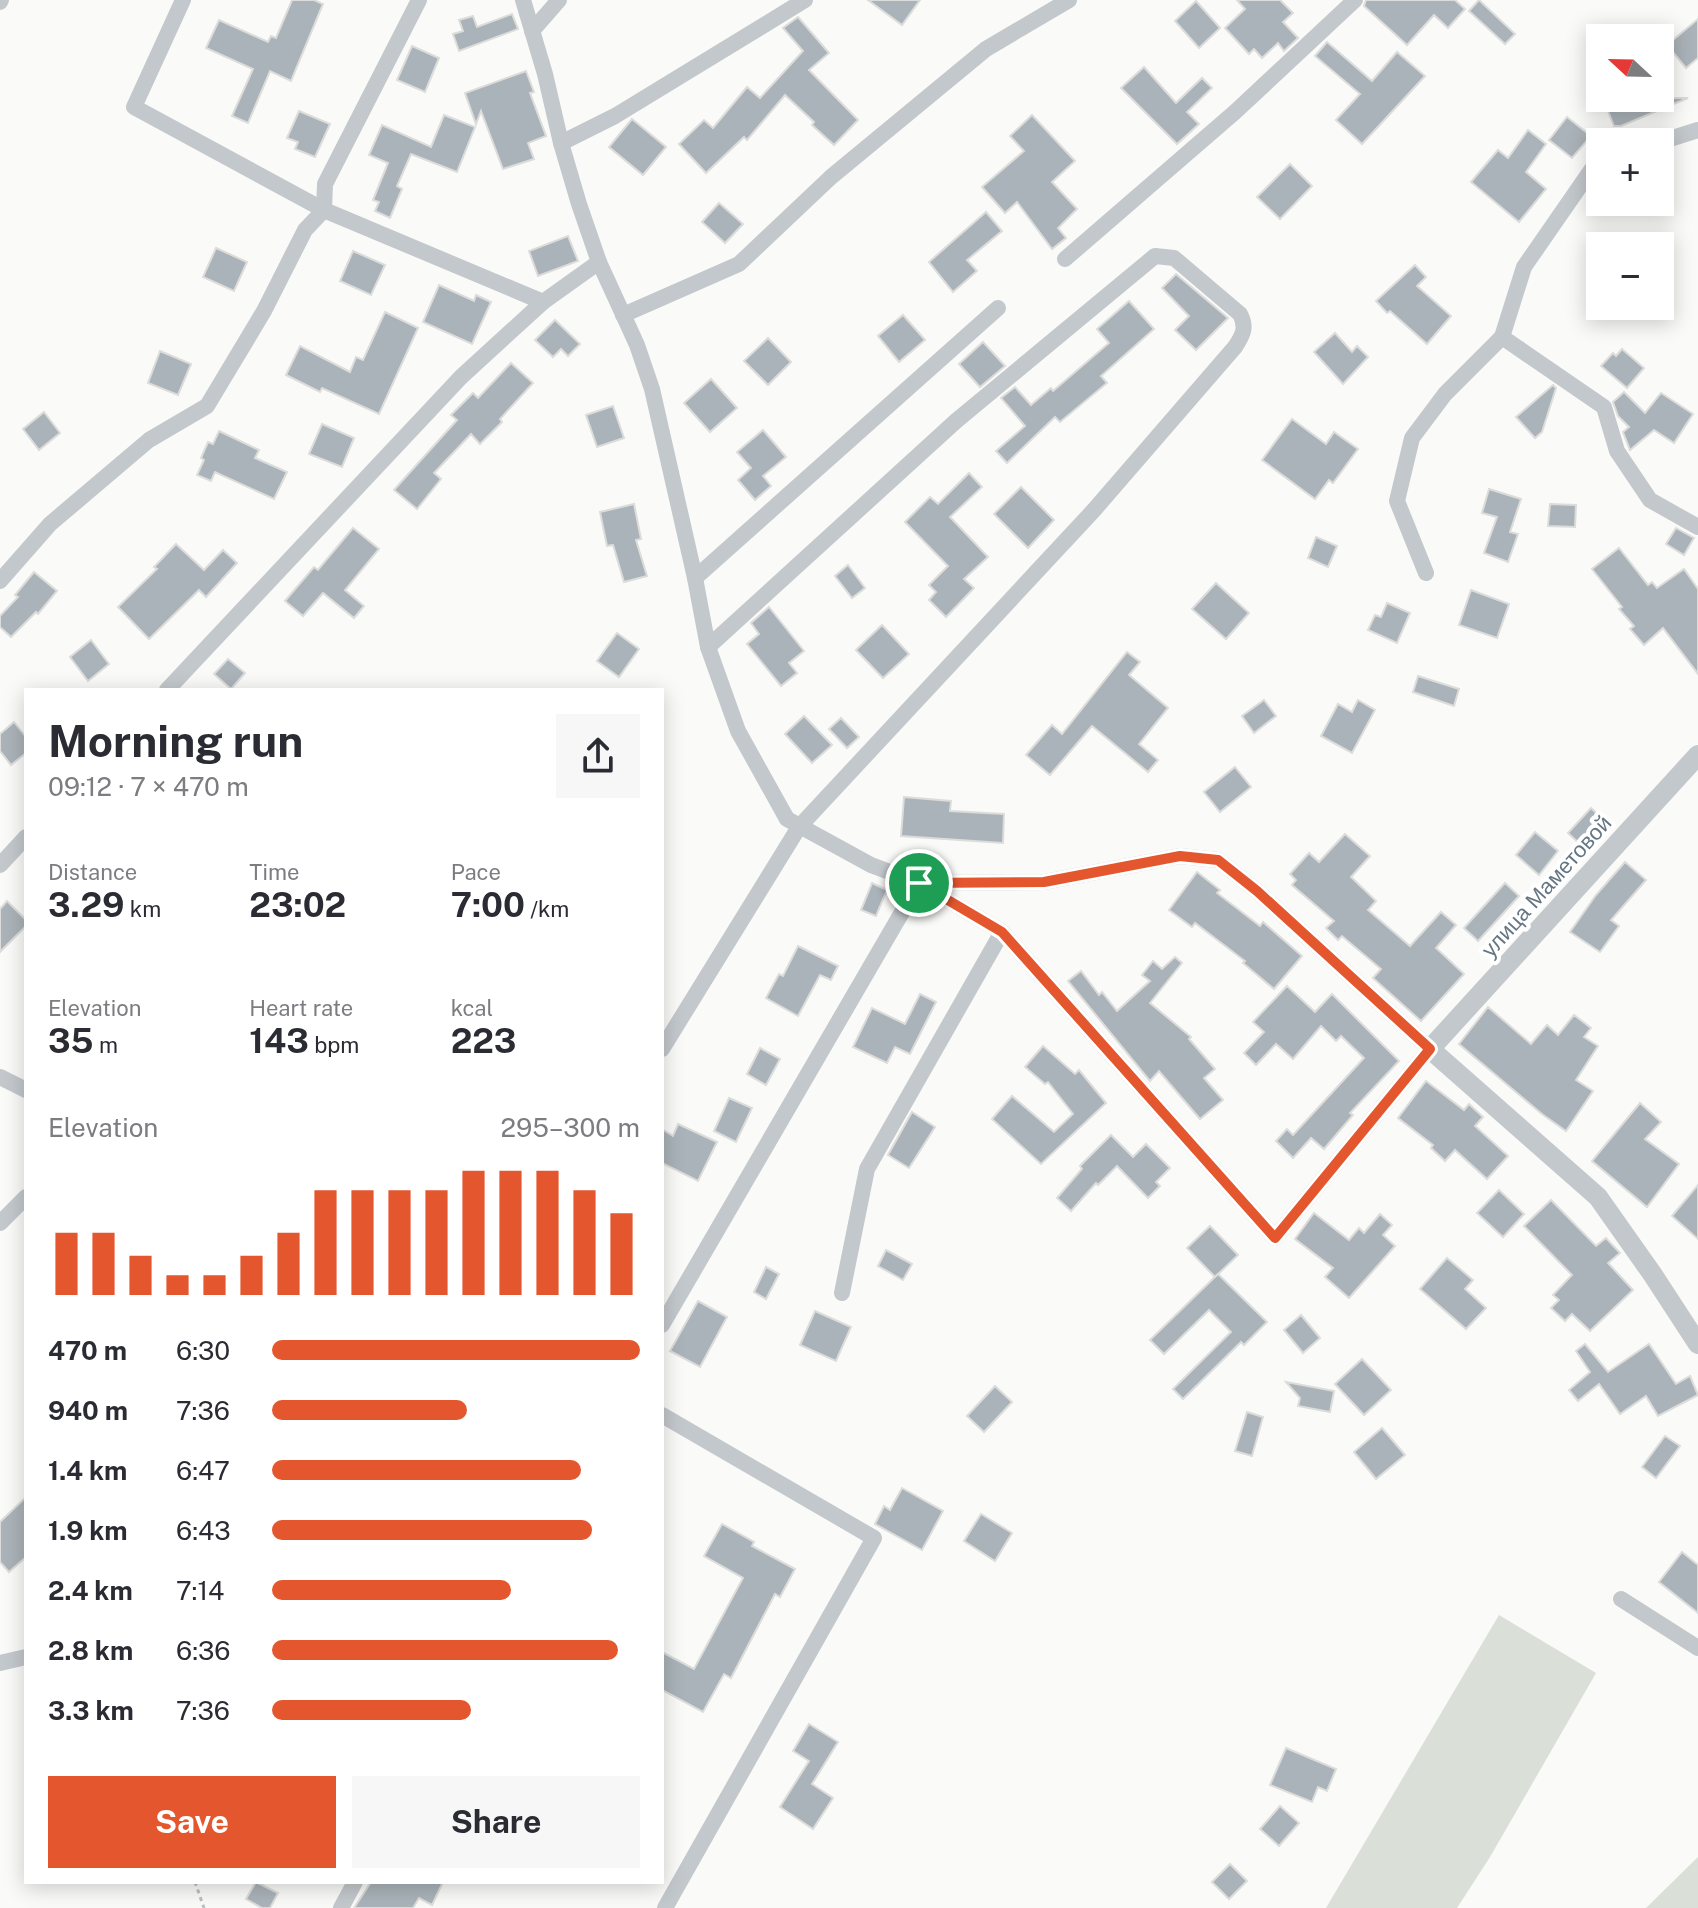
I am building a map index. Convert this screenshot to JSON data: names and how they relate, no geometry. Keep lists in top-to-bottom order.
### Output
{
  "streets": {
    "street": ["улица Маметовой"]
  },
  "north": "left",
  "page": {
    "map_buttons": ["+", "−"],
    "heading": ["Morning run", "09:12 · 7 × 470 m"],
    "stats": [
      ["Distance", "3.29 km"],
      ["Time", "23:02"],
      ["Pace", "7:00 /km"],
      ["Elevation", "35 m"],
      ["Heart rate", "143 bpm"],
      ["kcal", "223"]
    ],
    "chart": ["Elevation", "295–300 m"],
    "list": [
      {
        "name": "470 m",
        "note": "6:30"
      },
      {
        "name": "940 m",
        "note": "7:36"
      },
      {
        "name": "1.4 km",
        "note": "6:47"
      },
      {
        "name": "1.9 km",
        "note": "6:43"
      },
      {
        "name": "2.4 km",
        "note": "7:14"
      },
      {
        "name": "2.8 km",
        "note": "6:36"
      },
      {
        "name": "3.3 km",
        "note": "7:36"
      }
    ],
    "buttons": ["Save", "Share"]
  }
}
